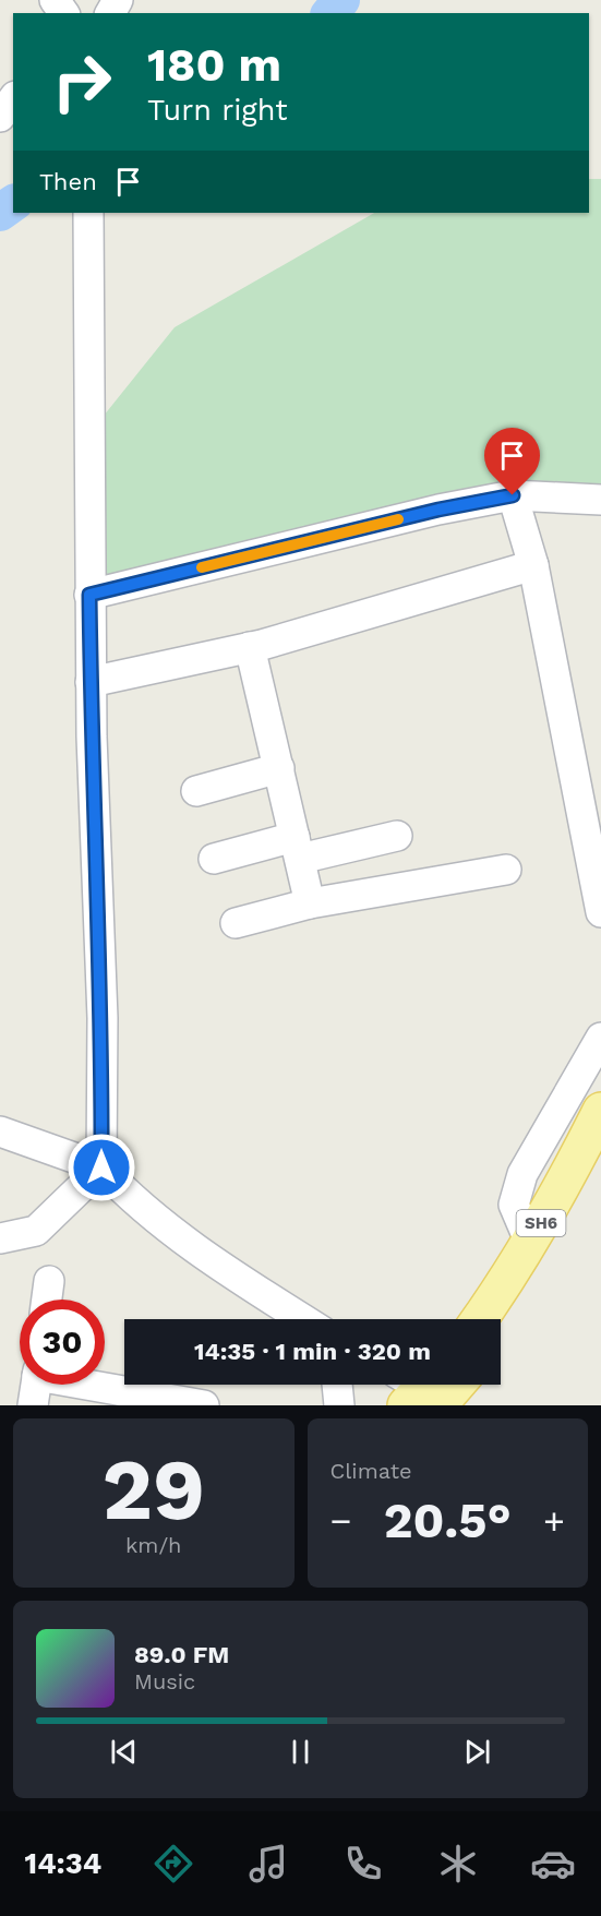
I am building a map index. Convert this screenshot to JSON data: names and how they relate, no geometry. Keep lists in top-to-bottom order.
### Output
{
  "streets": {
    "main road": ["SH6"]
  },
  "page": {
    "turn": ["180 m", "Turn right"],
    "then": "Then",
    "limit": "30",
    "trip": "14:35 · 1 min · 320 m",
    "tile": [
      ["29", "km/h"],
      "Climate"
    ],
    "heat": ["−", "20.5°", "+"],
    "song": ["89.0 FM", "Music"],
    "tabs": "14:34"
  }
}
